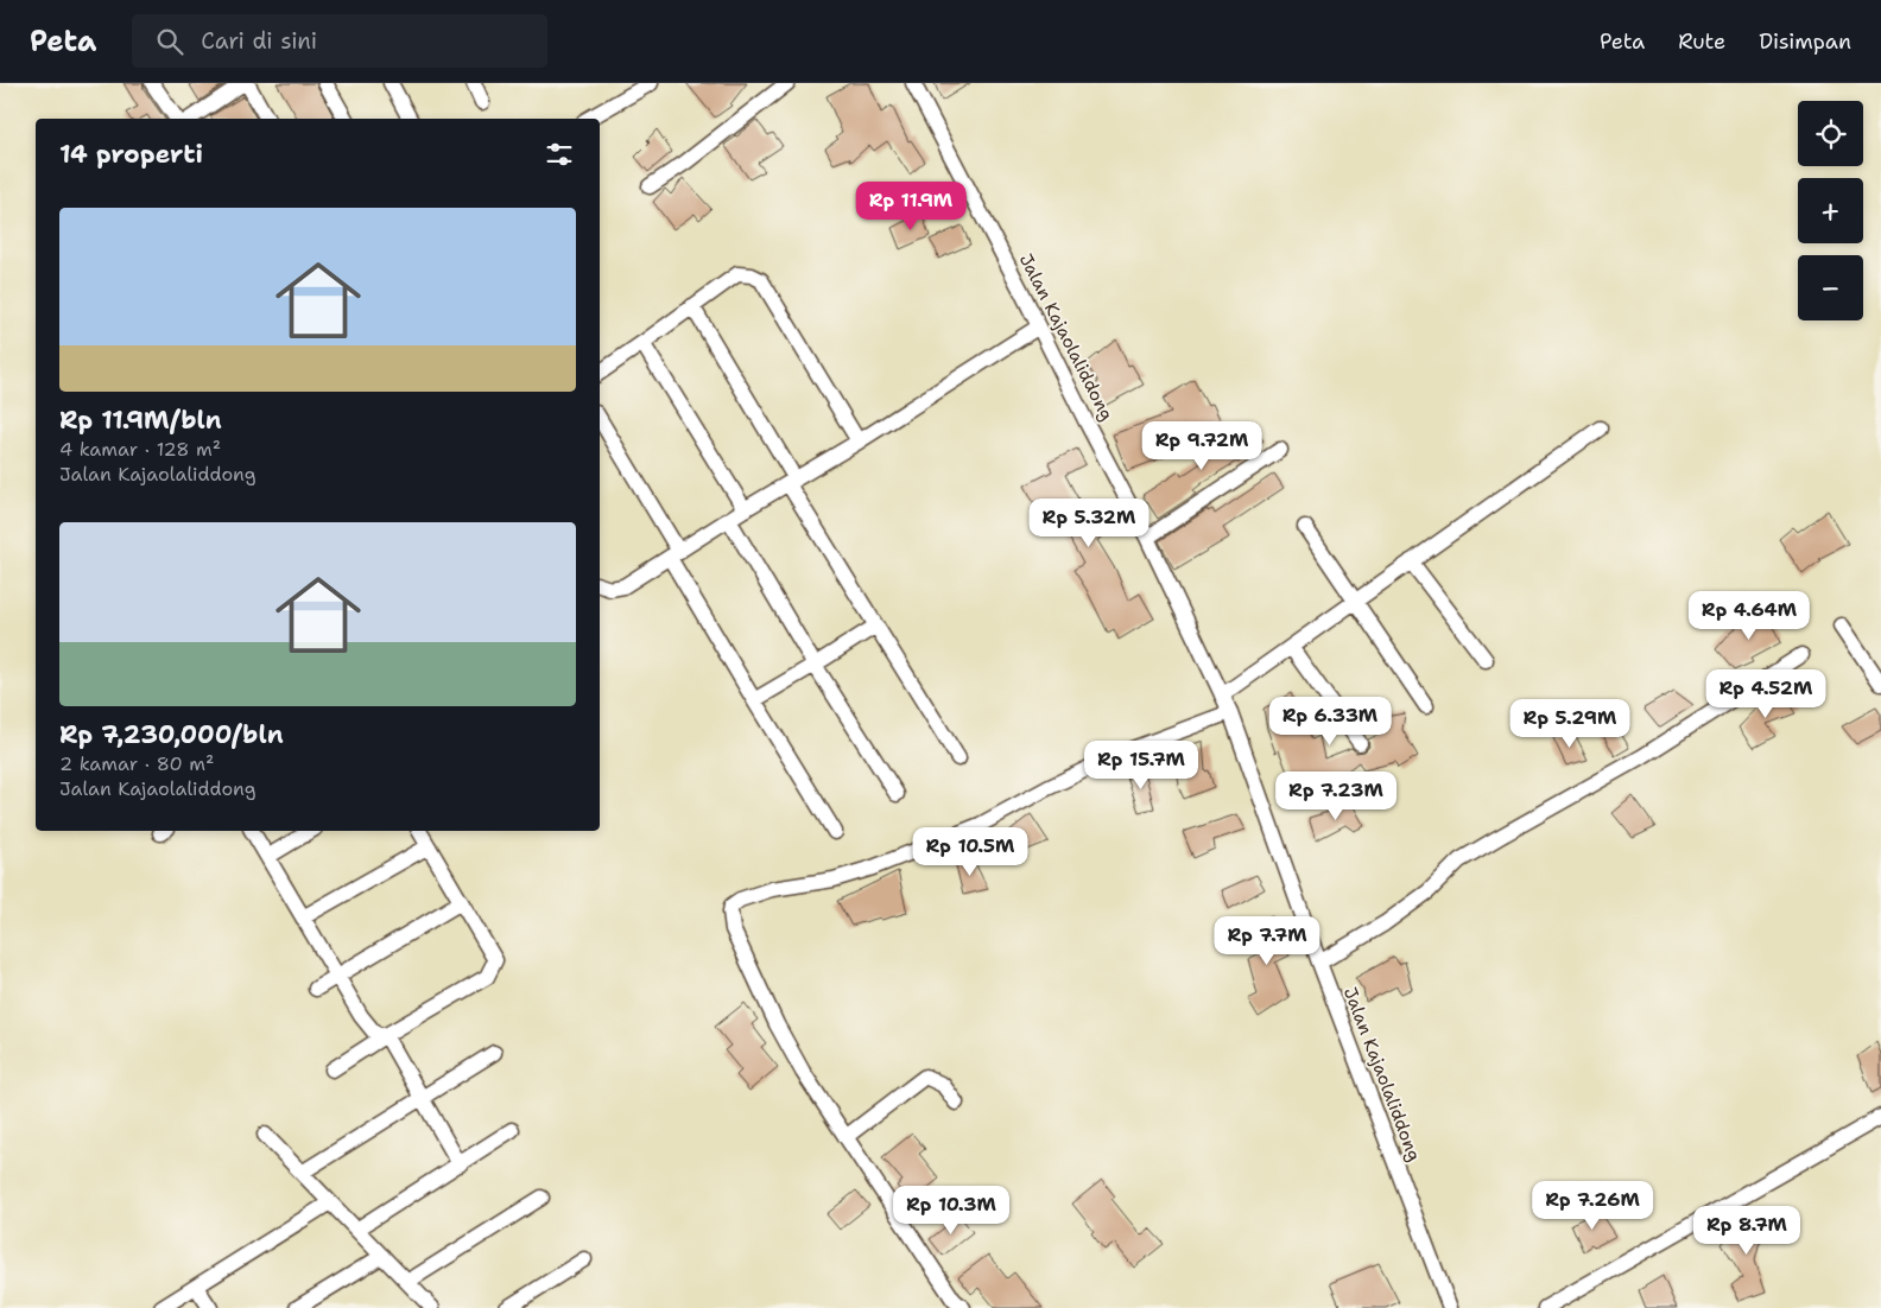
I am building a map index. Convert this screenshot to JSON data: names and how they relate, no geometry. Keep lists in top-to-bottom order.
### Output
{
  "streets": {
    "street": ["Jalan Kajaolaliddong"]
  },
  "page": {
    "header": "Peta",
    "search": "Cari di sini",
    "nav": ["Peta", "Rute", "Disimpan"],
    "map_buttons": ["+", "−"],
    "heading": "14 properti",
    "price": [
      "Rp 11.9M",
      "Rp 9.72M",
      "Rp 5.32M",
      "Rp 4.64M",
      "Rp 4.52M",
      "Rp 6.33M",
      "Rp 5.29M",
      "Rp 15.7M",
      "Rp 7.23M",
      "Rp 10.5M",
      "Rp 7.7M",
      "Rp 7.26M",
      "Rp 10.3M",
      "Rp 8.7M"
    ],
    "list": [
      {
        "name": "Rp 11.9M/bln",
        "note": "4 kamar · 128 m² · Jalan Kajaolaliddong"
      },
      {
        "name": "Rp 7,230,000/bln",
        "note": "2 kamar · 80 m² · Jalan Kajaolaliddong"
      }
    ]
  }
}
